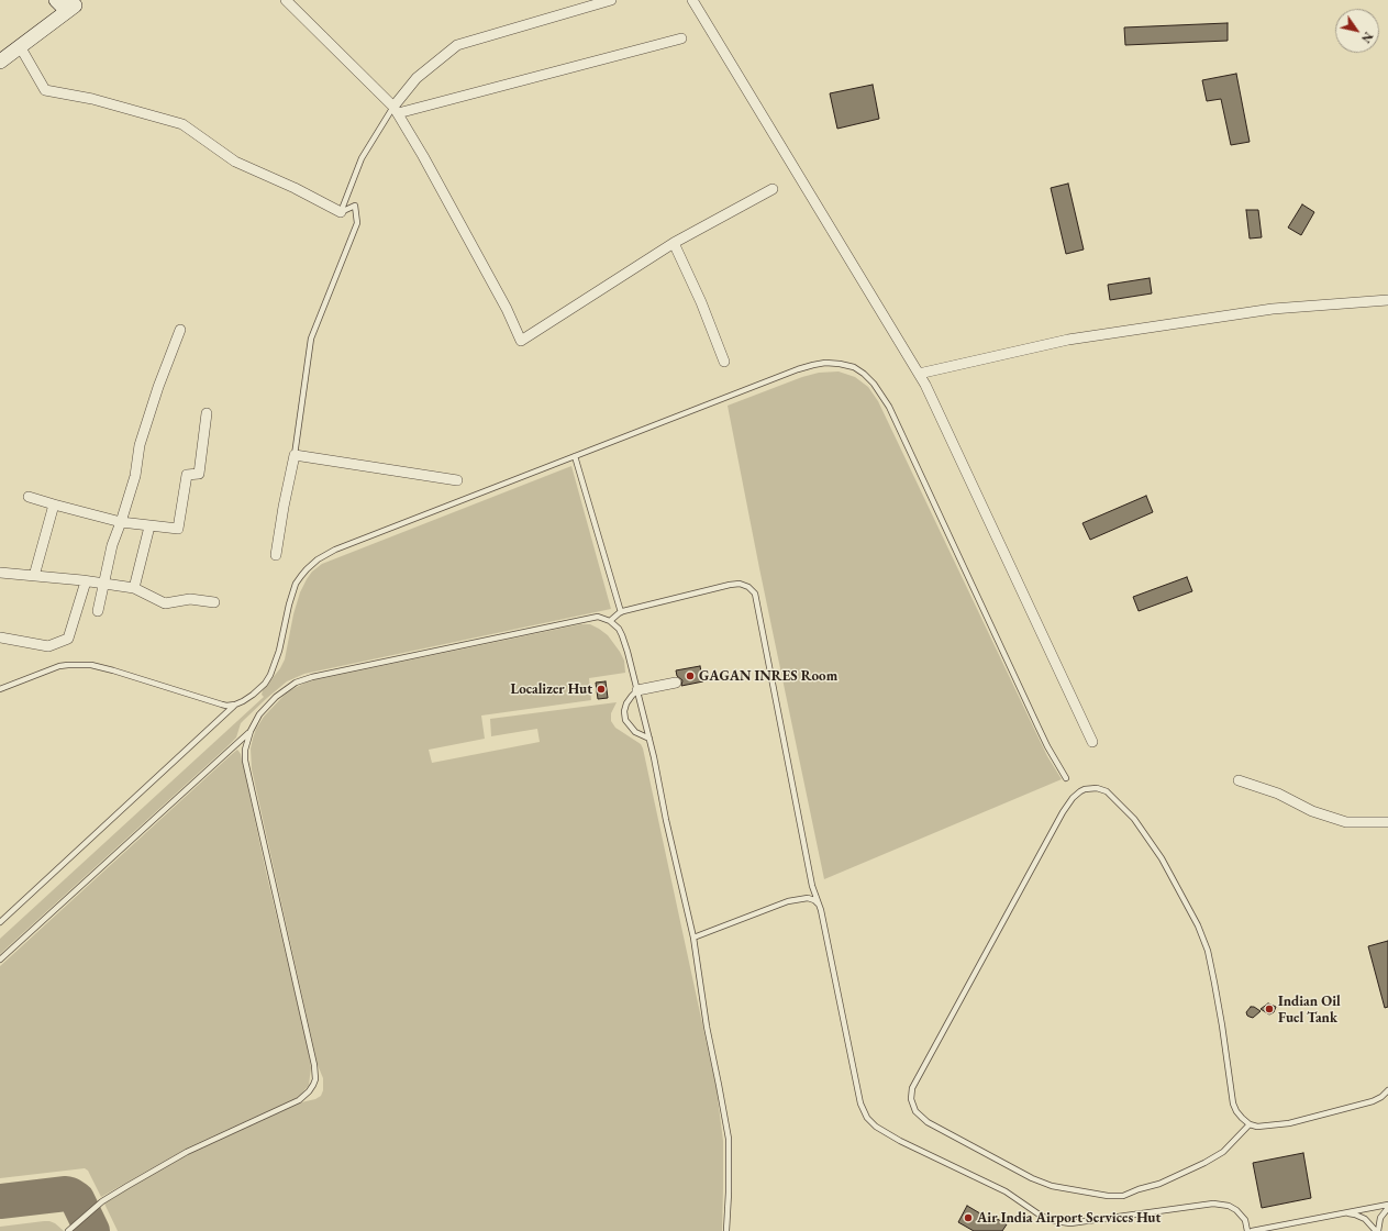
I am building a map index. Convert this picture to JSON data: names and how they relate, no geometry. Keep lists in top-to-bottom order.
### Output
{
  "places": [
    "GAGAN INRES Room",
    "Localizer Hut",
    "Indian Oil Fuel Tank",
    "Air India Airport Services Hut"
  ],
  "north": "bottom right"
}
